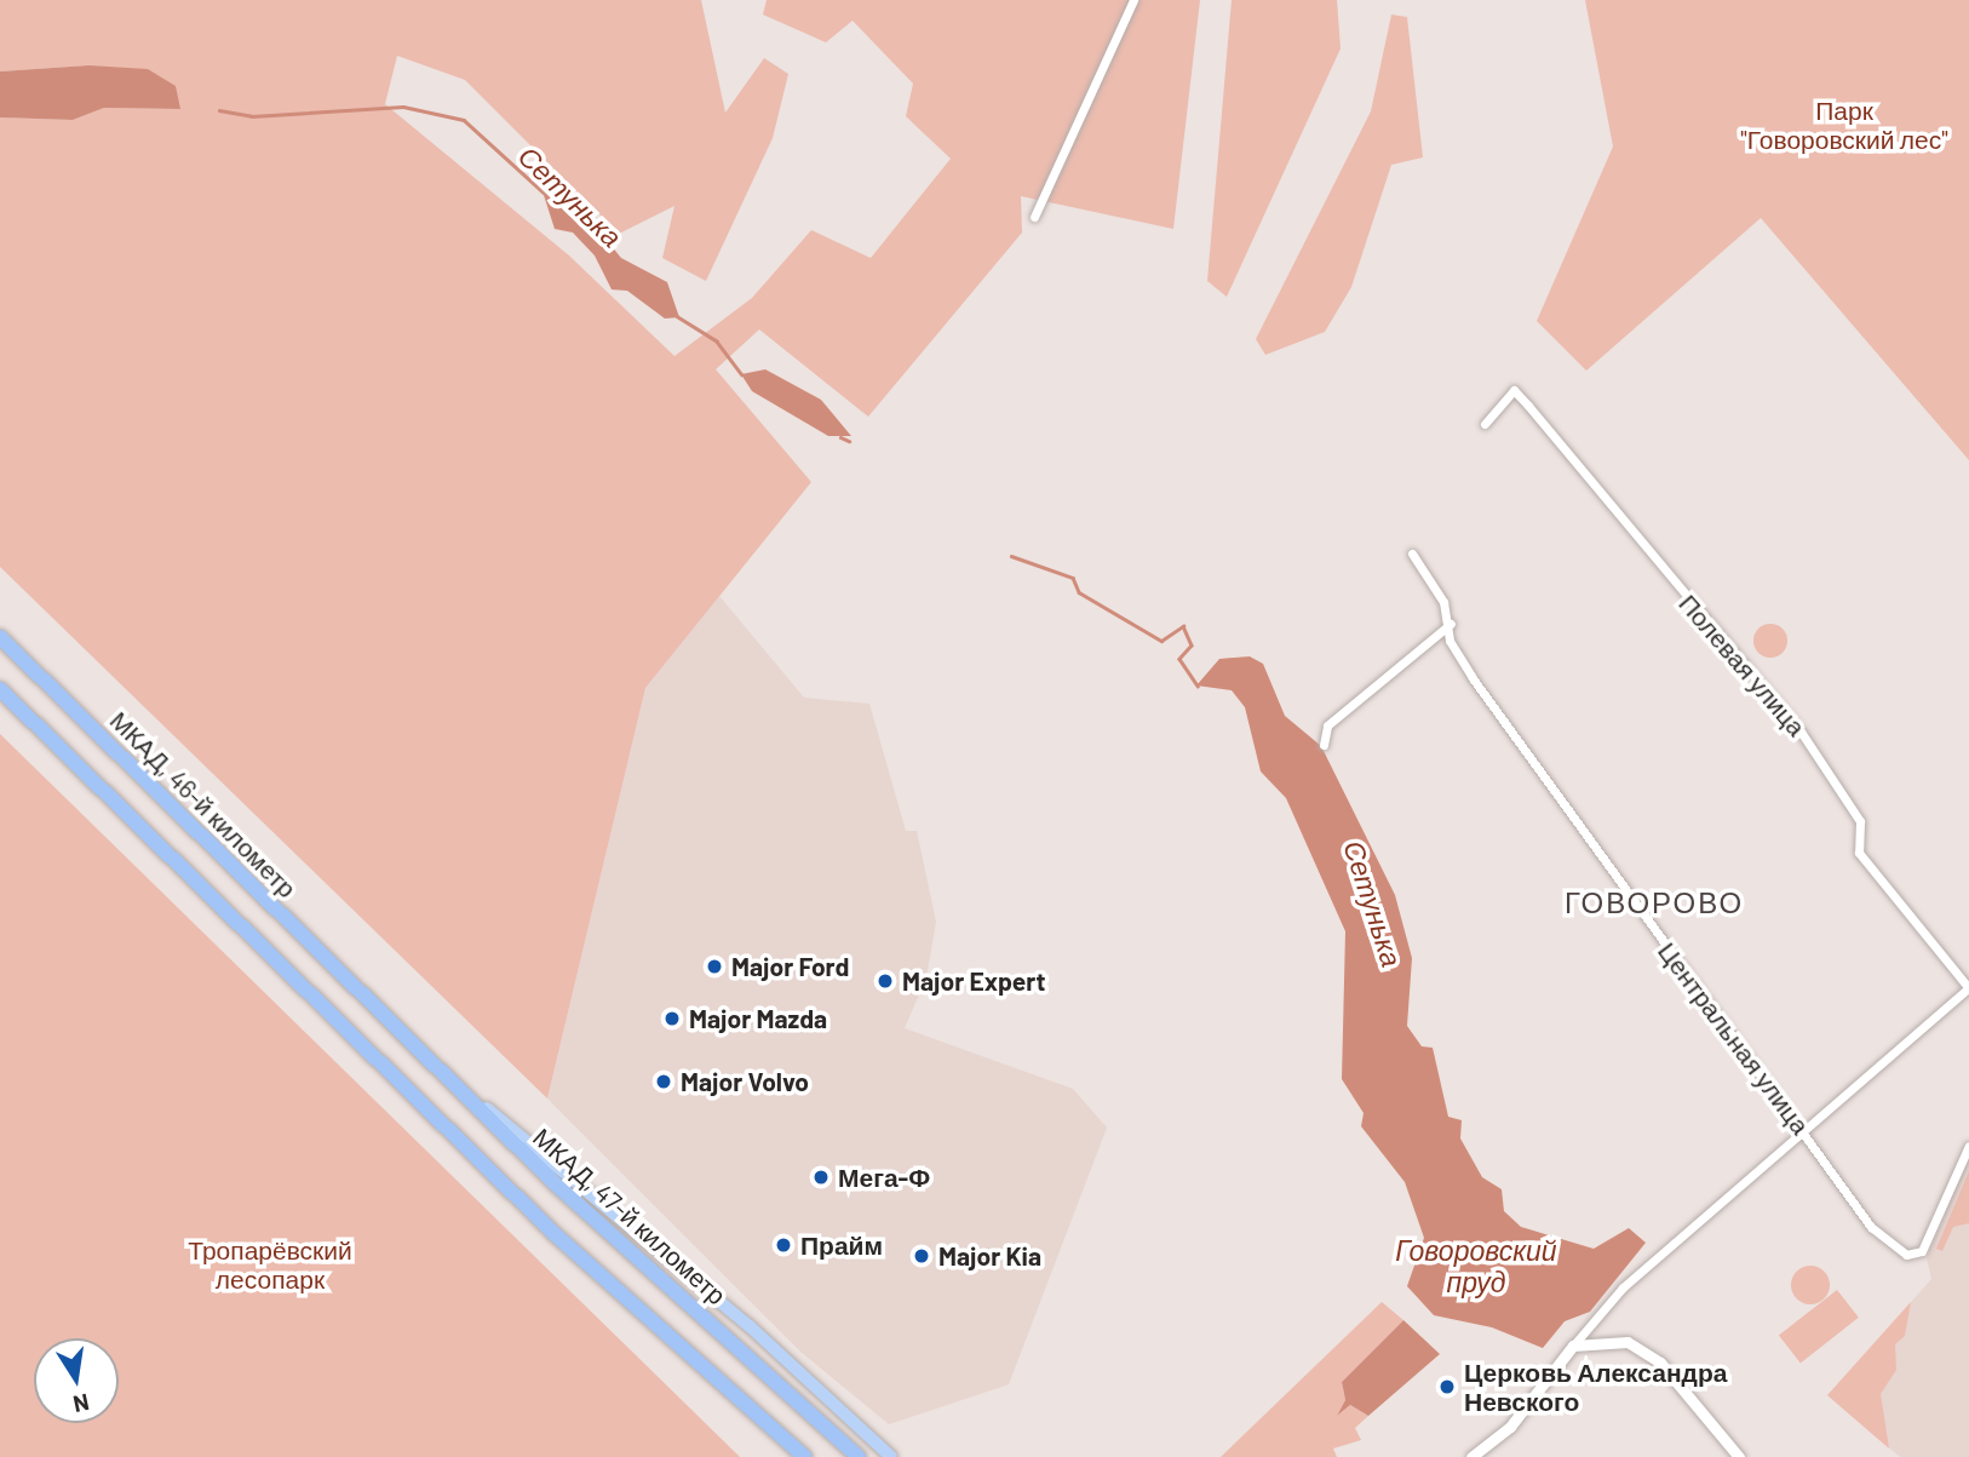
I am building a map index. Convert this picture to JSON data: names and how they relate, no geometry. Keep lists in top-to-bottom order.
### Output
{
  "streets": {
    "highway": ["МКАД, 46-й километр", "МКАД, 47-й километр"],
    "street": ["Полевая улица", "Центральная улица"]
  },
  "crossings": [
    ["МКАД, 46-й километр", "МКАД, 47-й километр"]
  ],
  "districts": ["ГОВОРОВО"],
  "water": ["Сетунька", "Говоровский пруд"],
  "parks": ["Парк \"Говоровский лес\"", "Тропарёвский лесопарк"],
  "places": [
    "Major Ford",
    "Major Expert",
    "Major Mazda",
    "Major Volvo",
    "Мега-Ф",
    "Прайм",
    "Major Kia",
    "Церковь Александра Невского"
  ],
  "north": "bottom"
}
